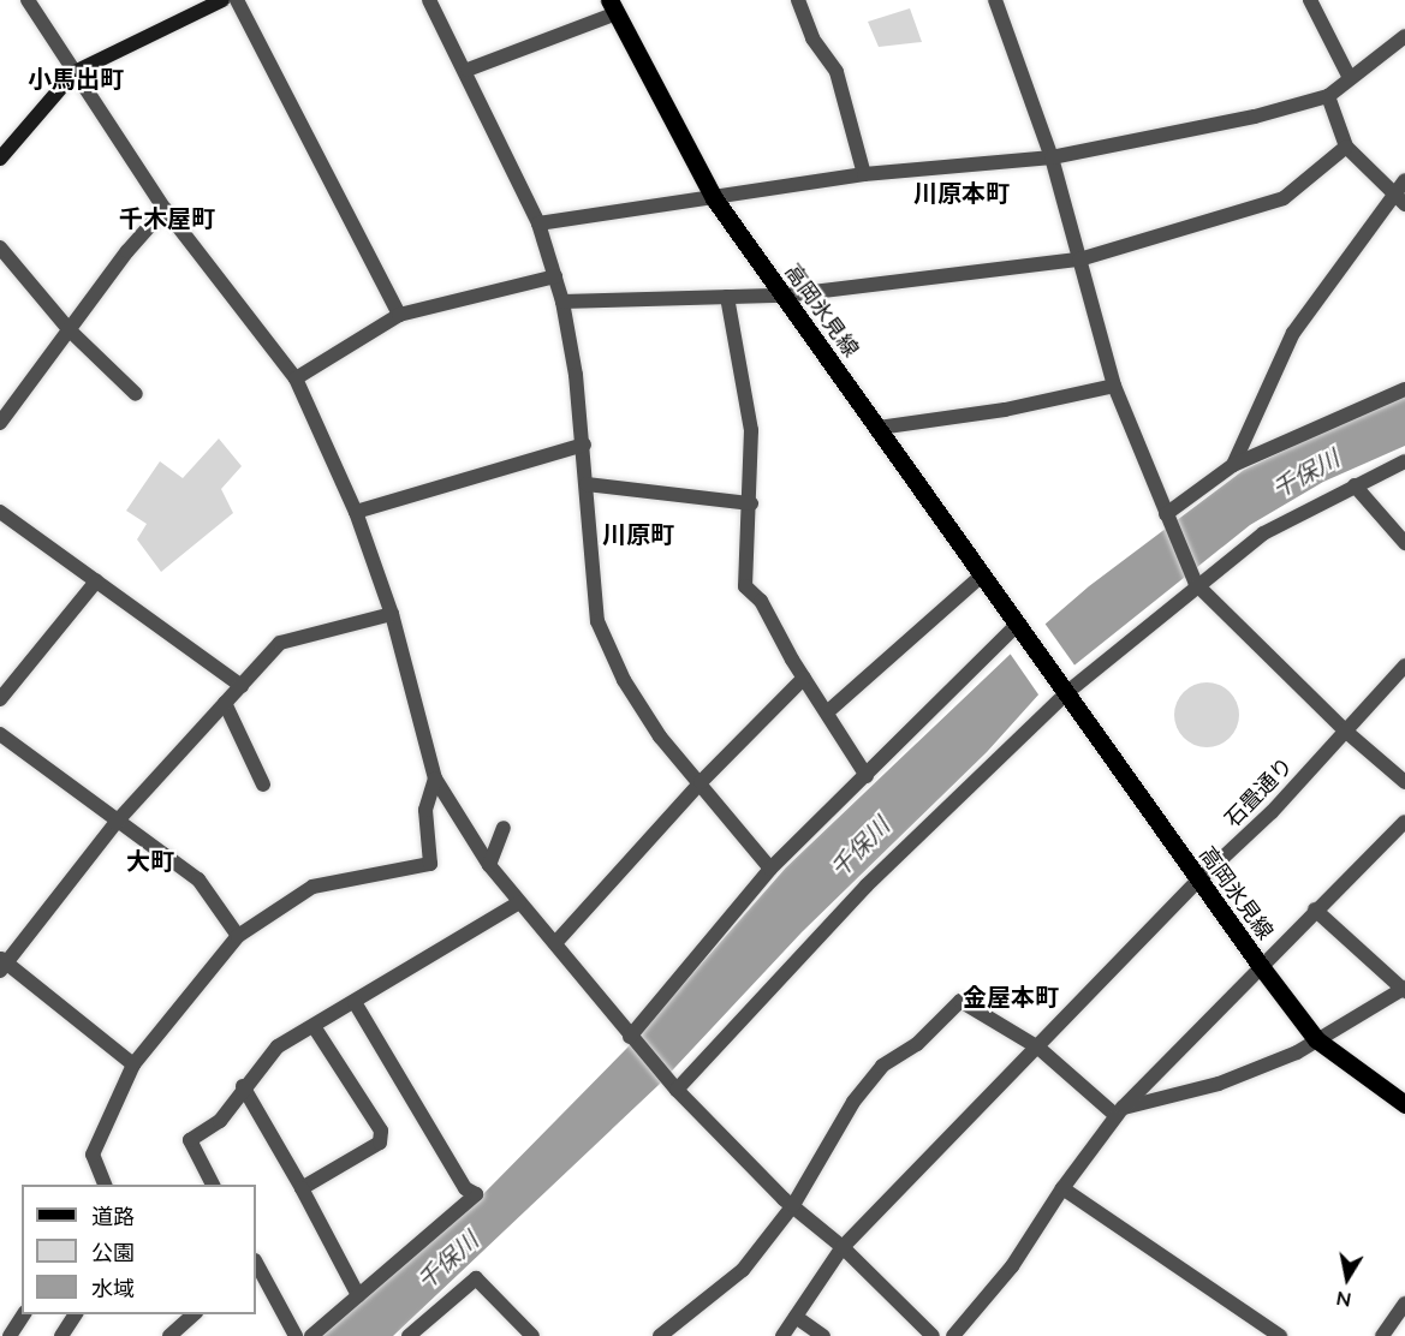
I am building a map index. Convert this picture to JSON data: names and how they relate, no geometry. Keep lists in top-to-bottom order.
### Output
{
  "streets": {
    "main road": ["高岡氷見線"],
    "street": ["石畳通り"]
  },
  "crossings": [
    ["高岡氷見線", "石畳通り"]
  ],
  "districts": [
    "小馬出町",
    "川原本町",
    "千木屋町",
    "川原町",
    "大町",
    "金屋本町"
  ],
  "water": ["千保川"],
  "legend": ["道路", "公園", "水域"],
  "north": "bottom"
}
